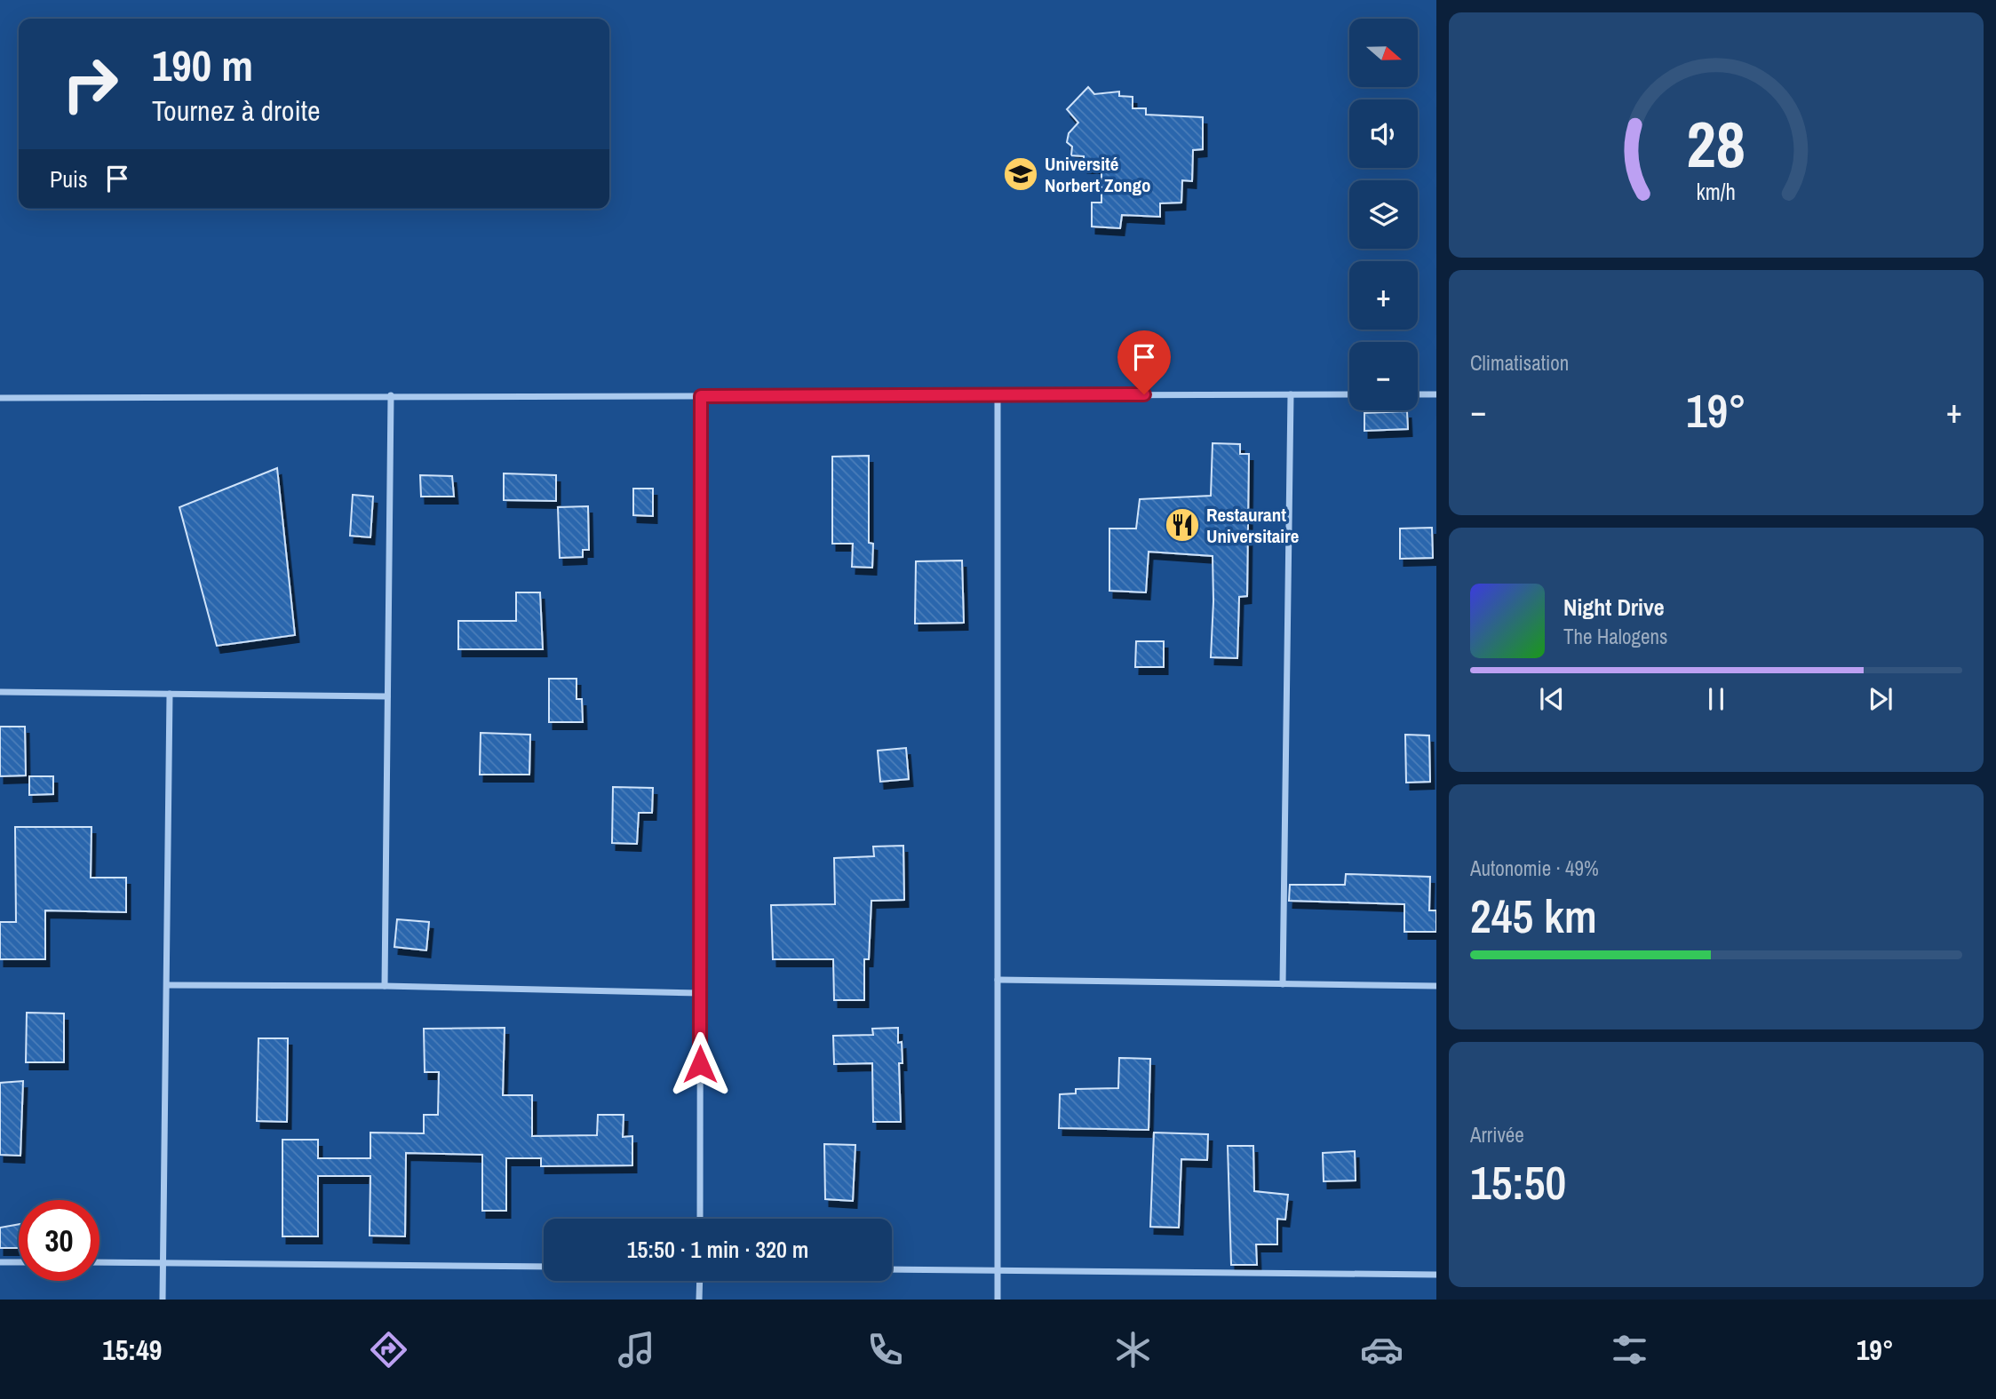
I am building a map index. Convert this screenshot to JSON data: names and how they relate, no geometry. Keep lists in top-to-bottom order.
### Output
{
  "places": {
    "school or university": ["Université Norbert Zongo"],
    "restaurant": ["Restaurant Universitaire"]
  },
  "north": "right",
  "page": {
    "map_buttons": ["+", "−"],
    "turn": ["190 m", "Tournez à droite"],
    "then": "Puis",
    "tile": [
      "Climatisation",
      ["Autonomie · 49%", "245 km"],
      ["Arrivée", "15:50"]
    ],
    "heat": ["−", "19°", "+"],
    "song": ["Night Drive", "The Halogens"],
    "limit": "30",
    "trip": "15:50 · 1 min · 320 m",
    "tabs": ["15:49", "19°"],
    "gauge": ["28", "km/h"]
  }
}
